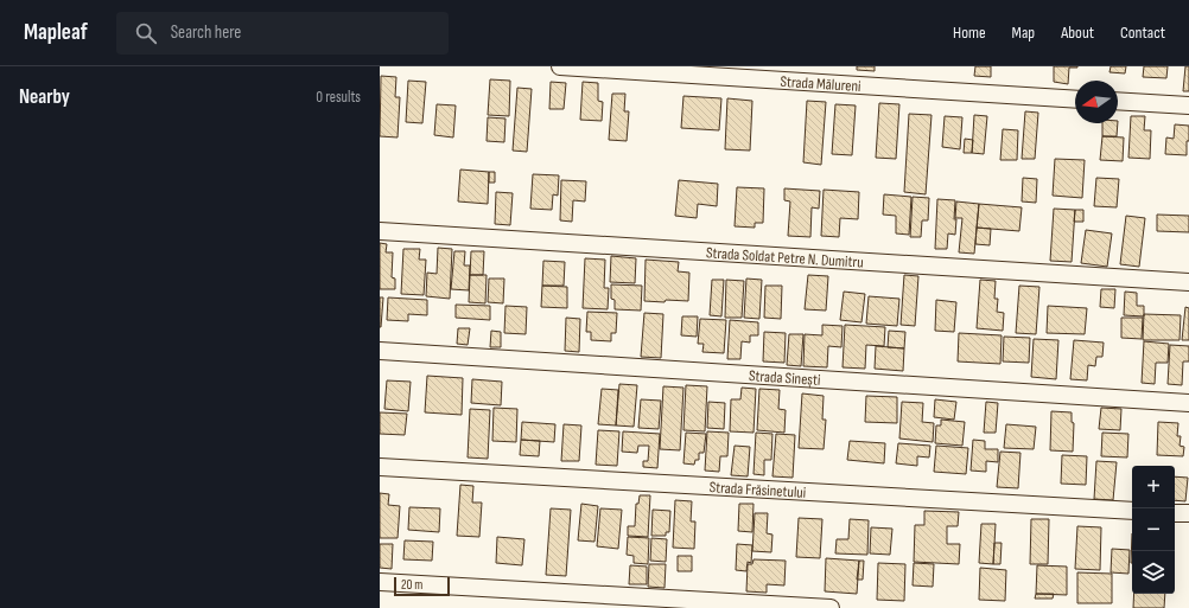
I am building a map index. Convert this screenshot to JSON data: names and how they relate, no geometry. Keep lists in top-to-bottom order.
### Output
{
  "streets": {
    "street": [
      "Strada Mălureni",
      "Strada Soldat Petre N. Dumitru",
      "Strada Sinești",
      "Strada Frăsinetului"
    ]
  },
  "scale_bar": "20 m",
  "north": "left",
  "page": {
    "header": "Mapleaf",
    "search": "Search here",
    "nav": [
      "Home",
      "Map",
      "About",
      "Contact"
    ],
    "heading": ["Nearby", "0 results"],
    "map_buttons": ["+", "−"],
    "scale": "20 m"
  }
}
